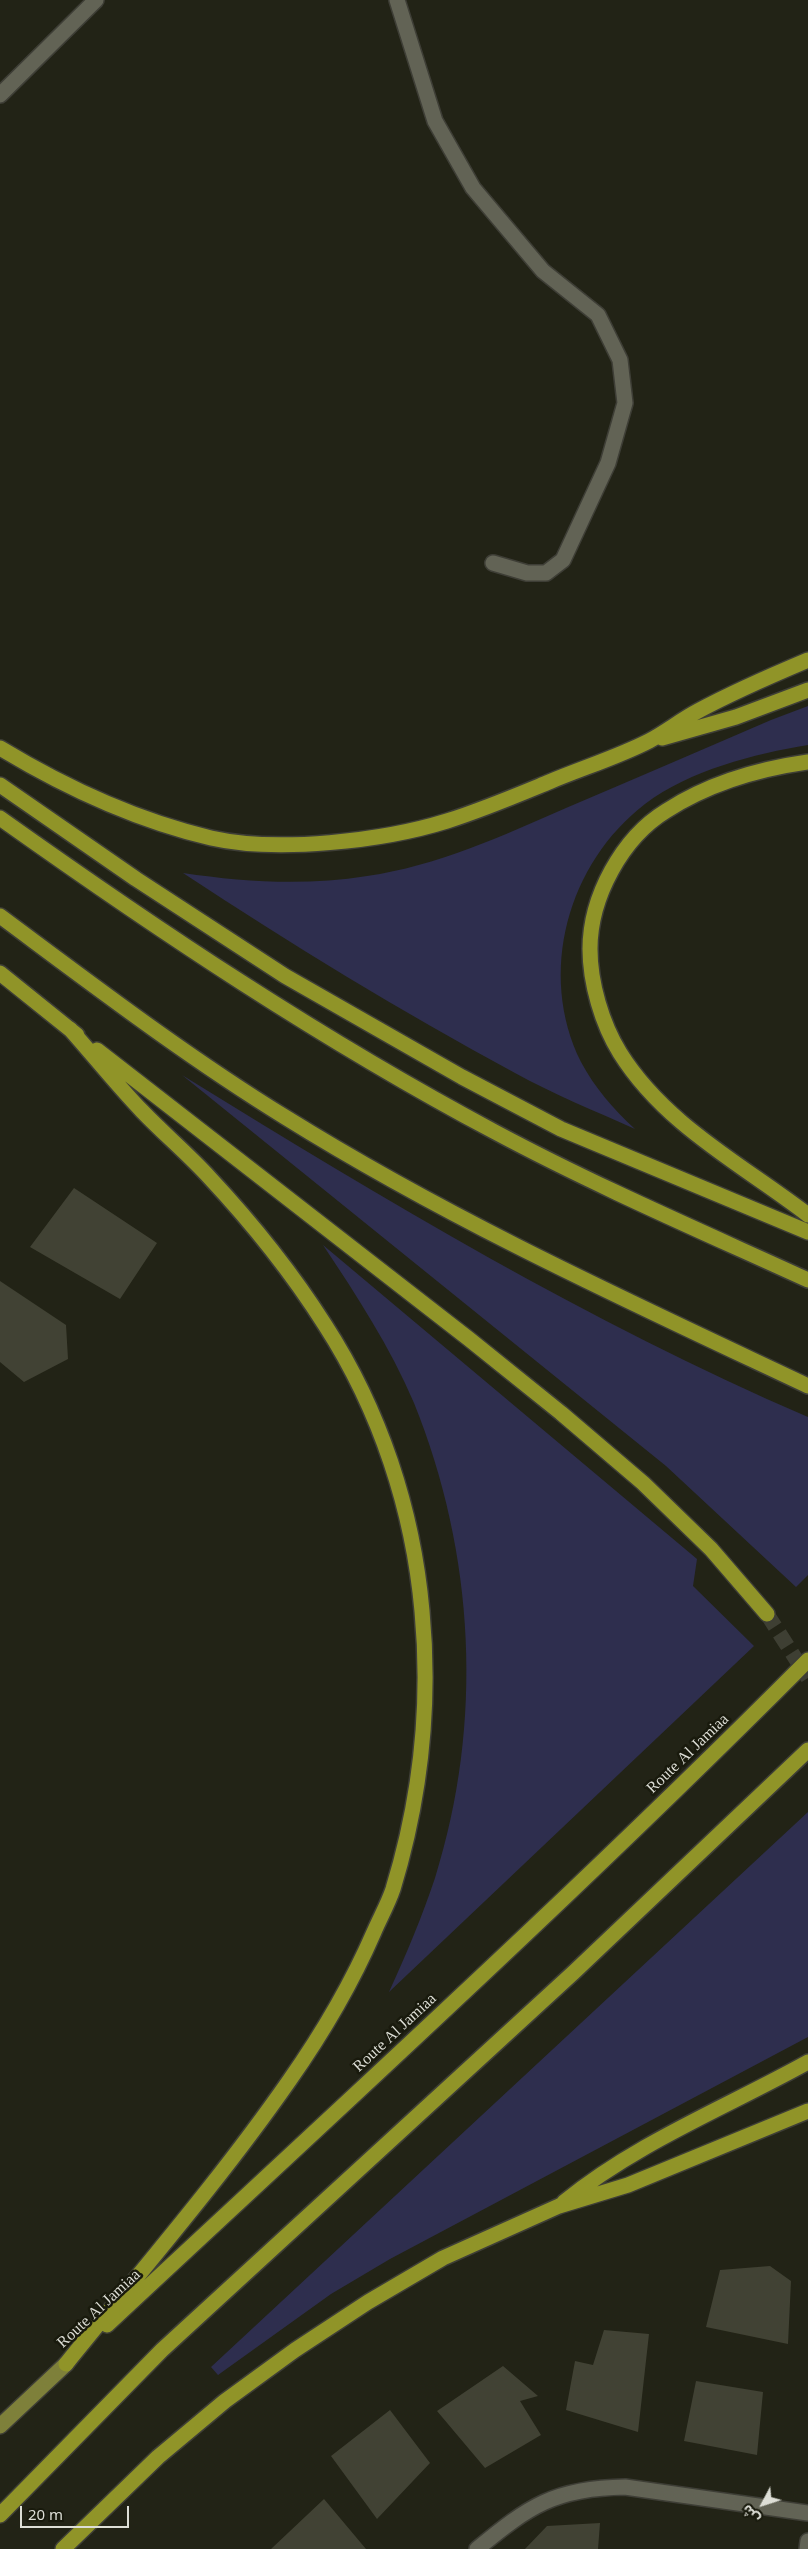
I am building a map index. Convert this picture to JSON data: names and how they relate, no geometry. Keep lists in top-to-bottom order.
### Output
{
  "streets": {
    "highway": ["Route Al Jamiaa"]
  },
  "scale_bar": "20 m",
  "north": "bottom left"
}
